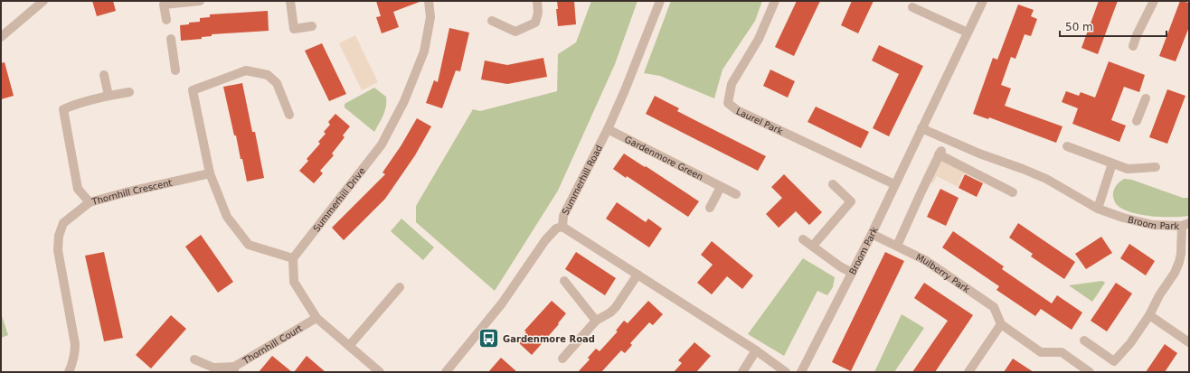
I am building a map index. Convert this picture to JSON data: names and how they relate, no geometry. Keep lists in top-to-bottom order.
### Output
{
  "streets": {
    "street": [
      "Laurel Park",
      "Gardenmore Green",
      "Summerhill Road",
      "Thornhill Crescent",
      "Summerhill Drive",
      "Broom Park",
      "Mulberry Park",
      "Thornhill Court"
    ]
  },
  "crossings": [
    ["Laurel Park", "Broom Park"],
    ["Gardenmore Green", "Summerhill Road"],
    ["Broom Park", "Mulberry Park"]
  ],
  "places": {
    "bus stop": ["Gardenmore Road"]
  },
  "scale_bar": "50 m"
}
